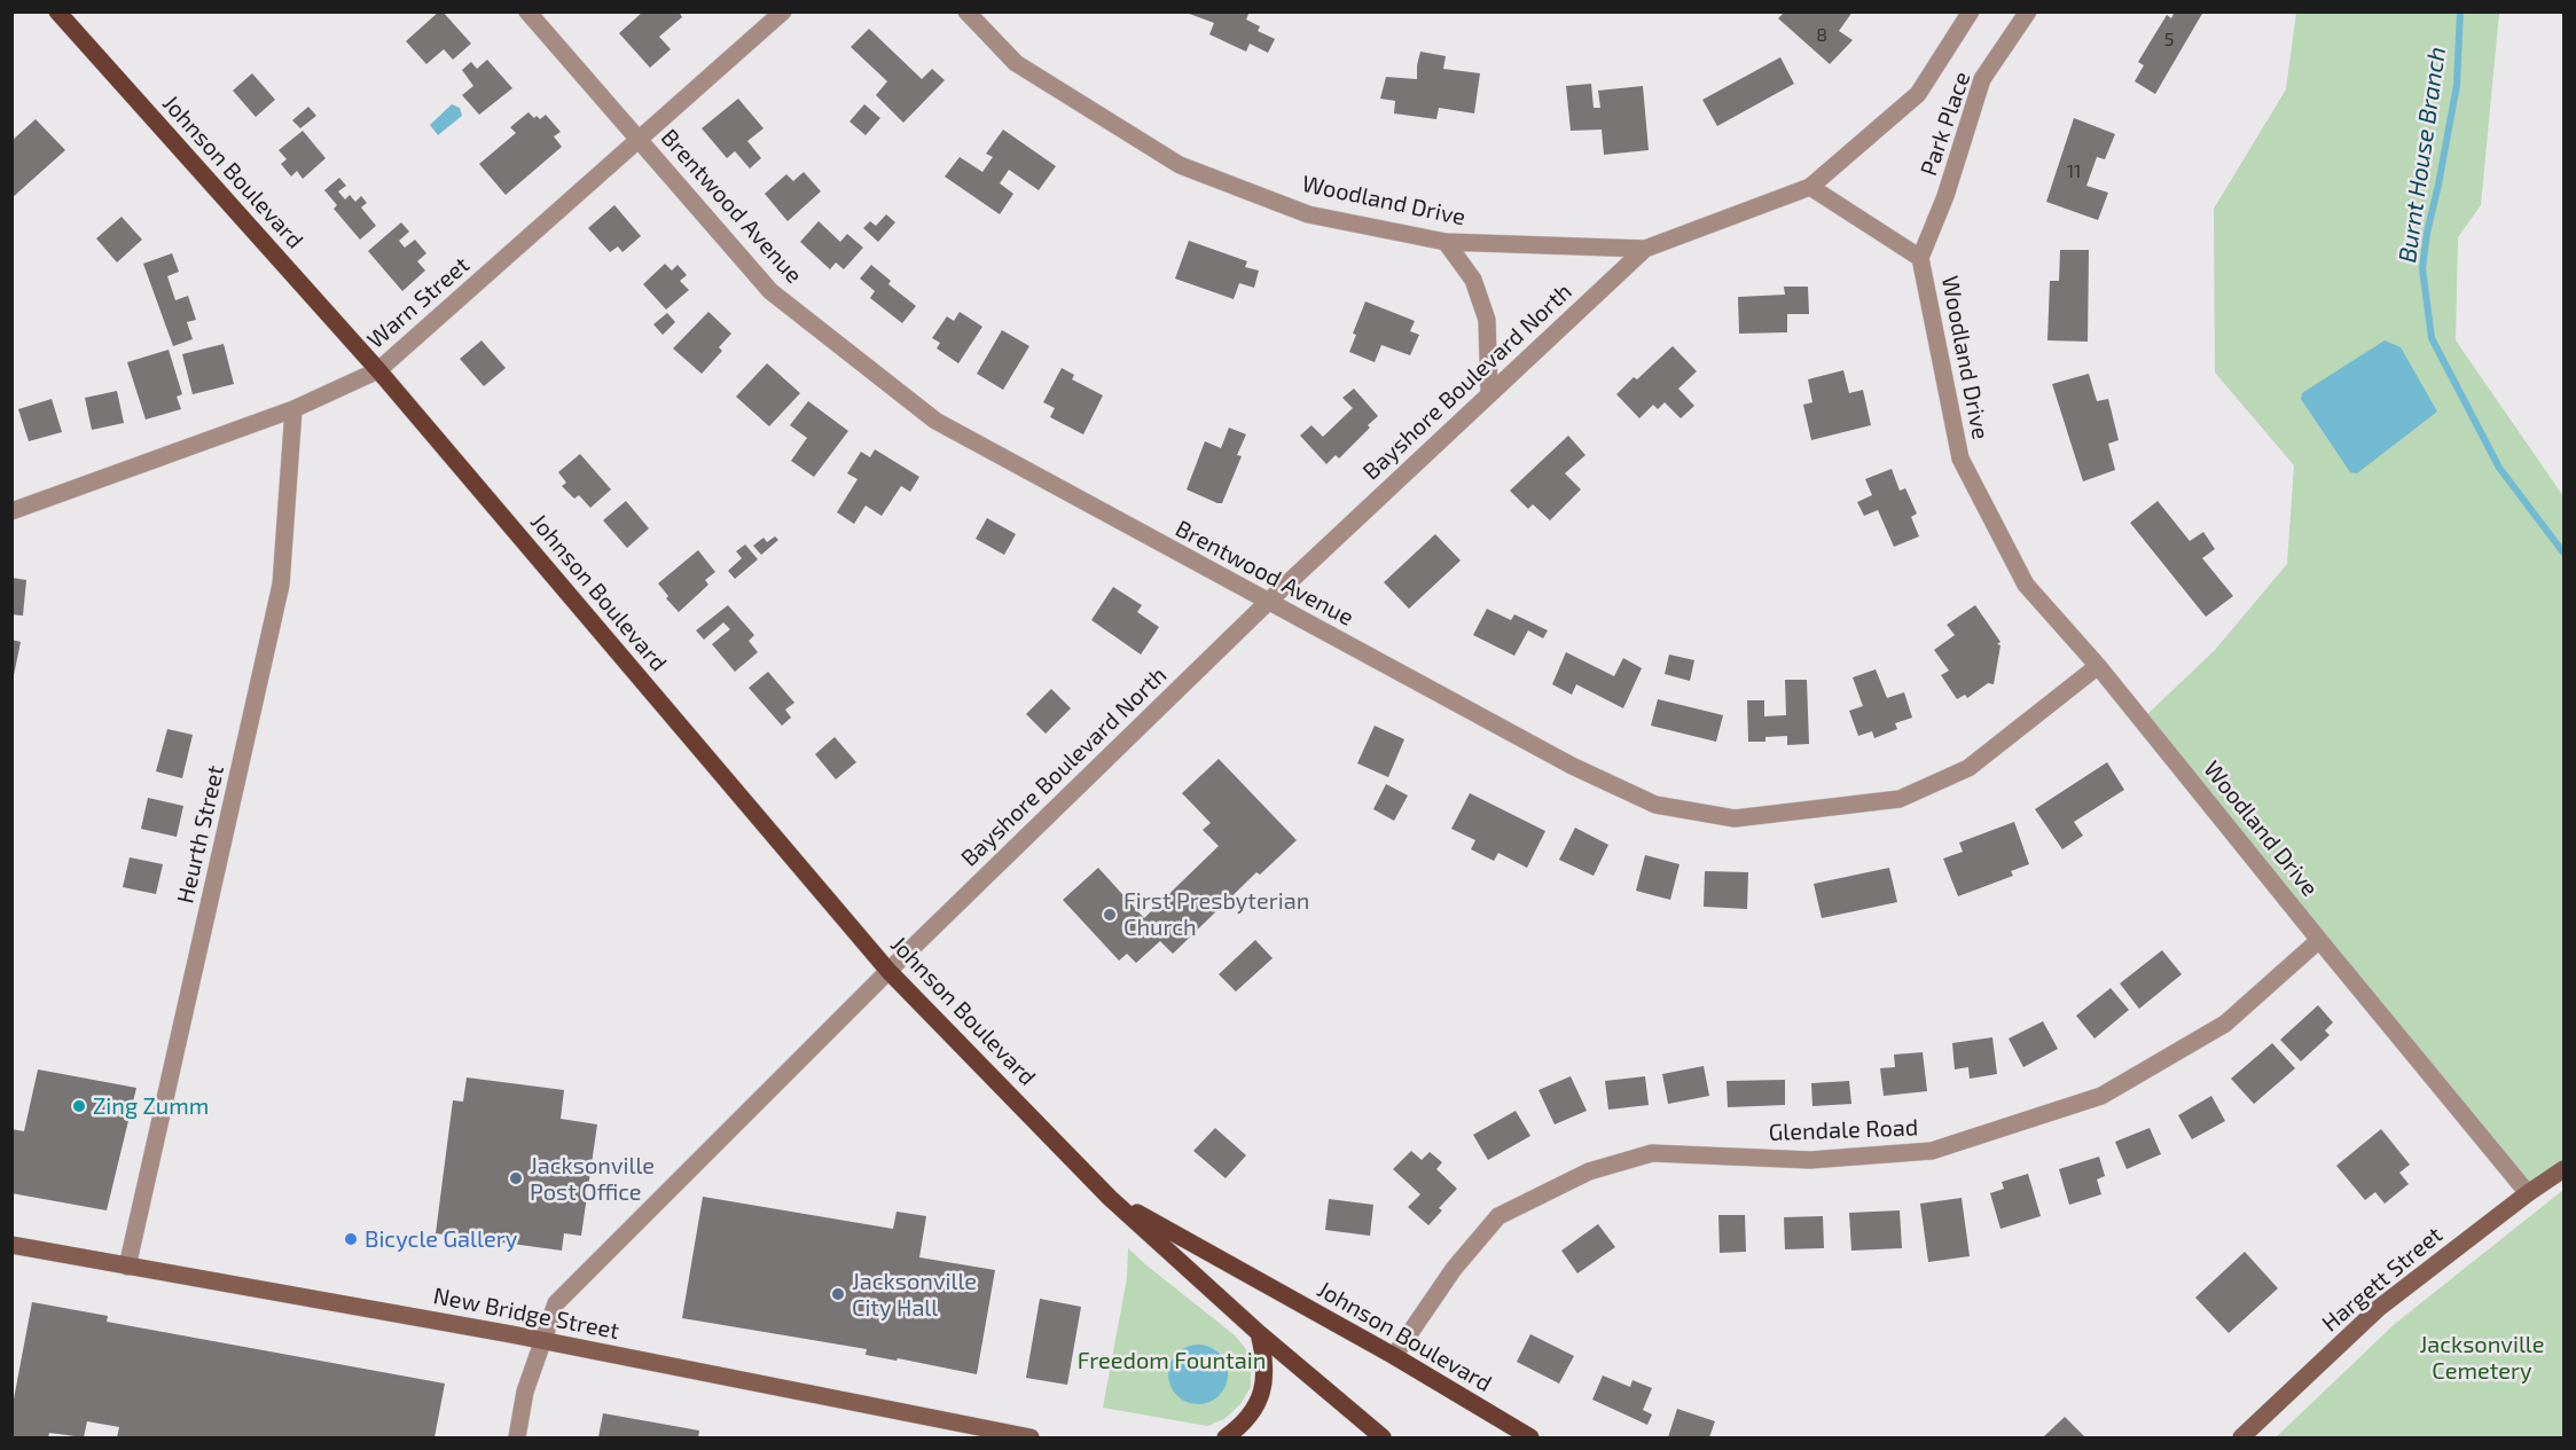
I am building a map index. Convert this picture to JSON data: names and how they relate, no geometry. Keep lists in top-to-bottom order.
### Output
{
  "streets": {
    "main road": ["Johnson Boulevard", "Hargett Street", "New Bridge Street"],
    "street": [
      "Park Place",
      "Woodland Drive",
      "Brentwood Avenue",
      "Warn Street",
      "Bayshore Boulevard North",
      "Heurth Street",
      "Glendale Road"
    ]
  },
  "crossings": [
    ["Park Place", "Woodland Drive"],
    ["Johnson Boulevard", "Warn Street"],
    ["Johnson Boulevard", "Bayshore Boulevard North"],
    ["Johnson Boulevard", "Glendale Road"],
    ["Woodland Drive", "Brentwood Avenue"],
    ["Woodland Drive", "Bayshore Boulevard North"],
    ["Woodland Drive", "Glendale Road"],
    ["Woodland Drive", "Hargett Street"],
    ["Brentwood Avenue", "Warn Street"],
    ["Brentwood Avenue", "Bayshore Boulevard North"],
    ["Warn Street", "Heurth Street"],
    ["Bayshore Boulevard North", "New Bridge Street"],
    ["Heurth Street", "New Bridge Street"]
  ],
  "water": ["Burnt House Branch"],
  "parks": ["Jacksonville Cemetery", "Freedom Fountain"],
  "places": [
    "First Presbyterian Church",
    "Zing Zumm",
    "Jacksonville Post Office",
    "Bicycle Gallery",
    "Jacksonville City Hall"
  ],
  "house_numbers": ["8", "5", "11"]
}
